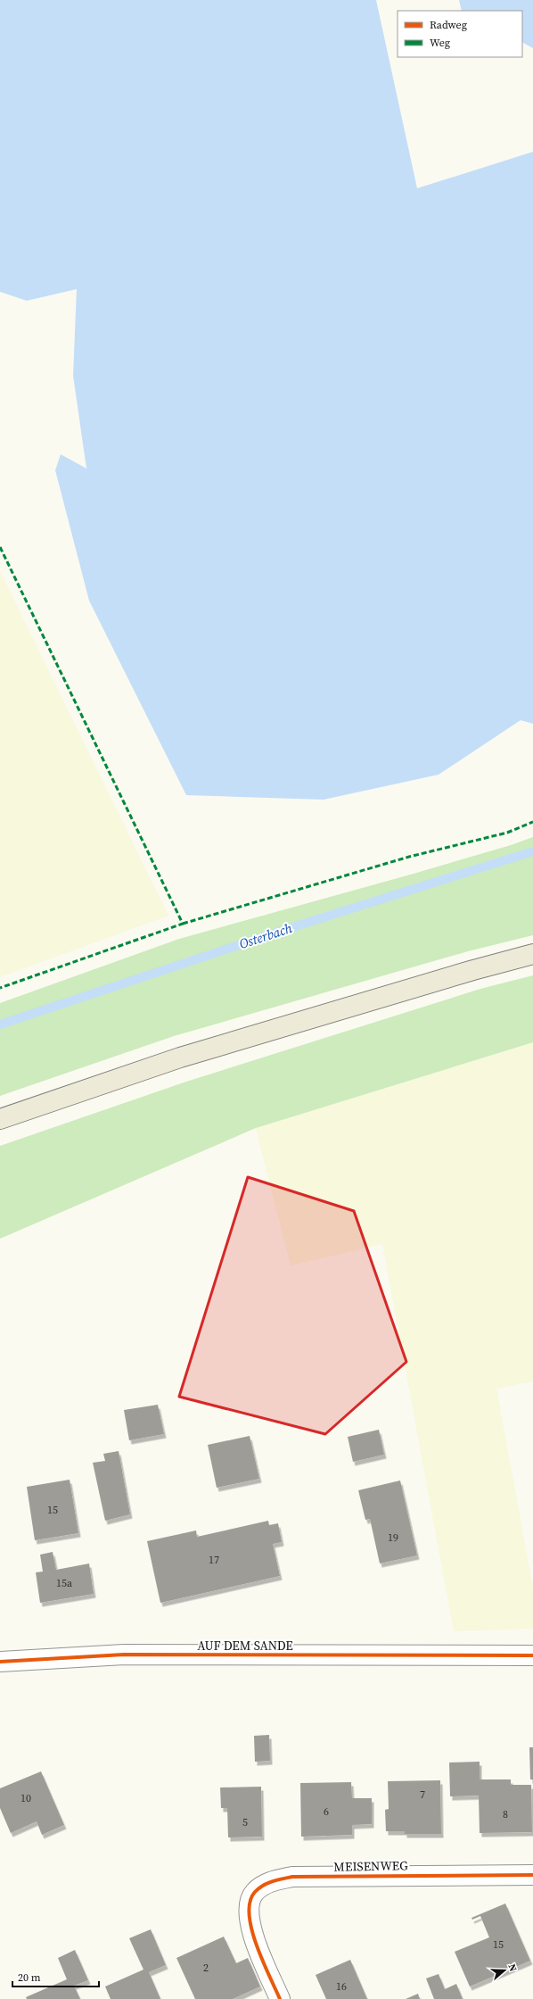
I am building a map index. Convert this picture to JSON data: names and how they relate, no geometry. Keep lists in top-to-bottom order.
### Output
{
  "streets": {
    "street": ["AUF DEM SANDE", "MEISENWEG"]
  },
  "water": ["Osterbach"],
  "house_numbers": [
    "15",
    "19",
    "17",
    "15a",
    "7",
    "10",
    "6",
    "8",
    "5",
    "15",
    "2",
    "16"
  ],
  "legend": ["Radweg", "Weg"],
  "scale_bar": "20 m",
  "north": "right"
}
